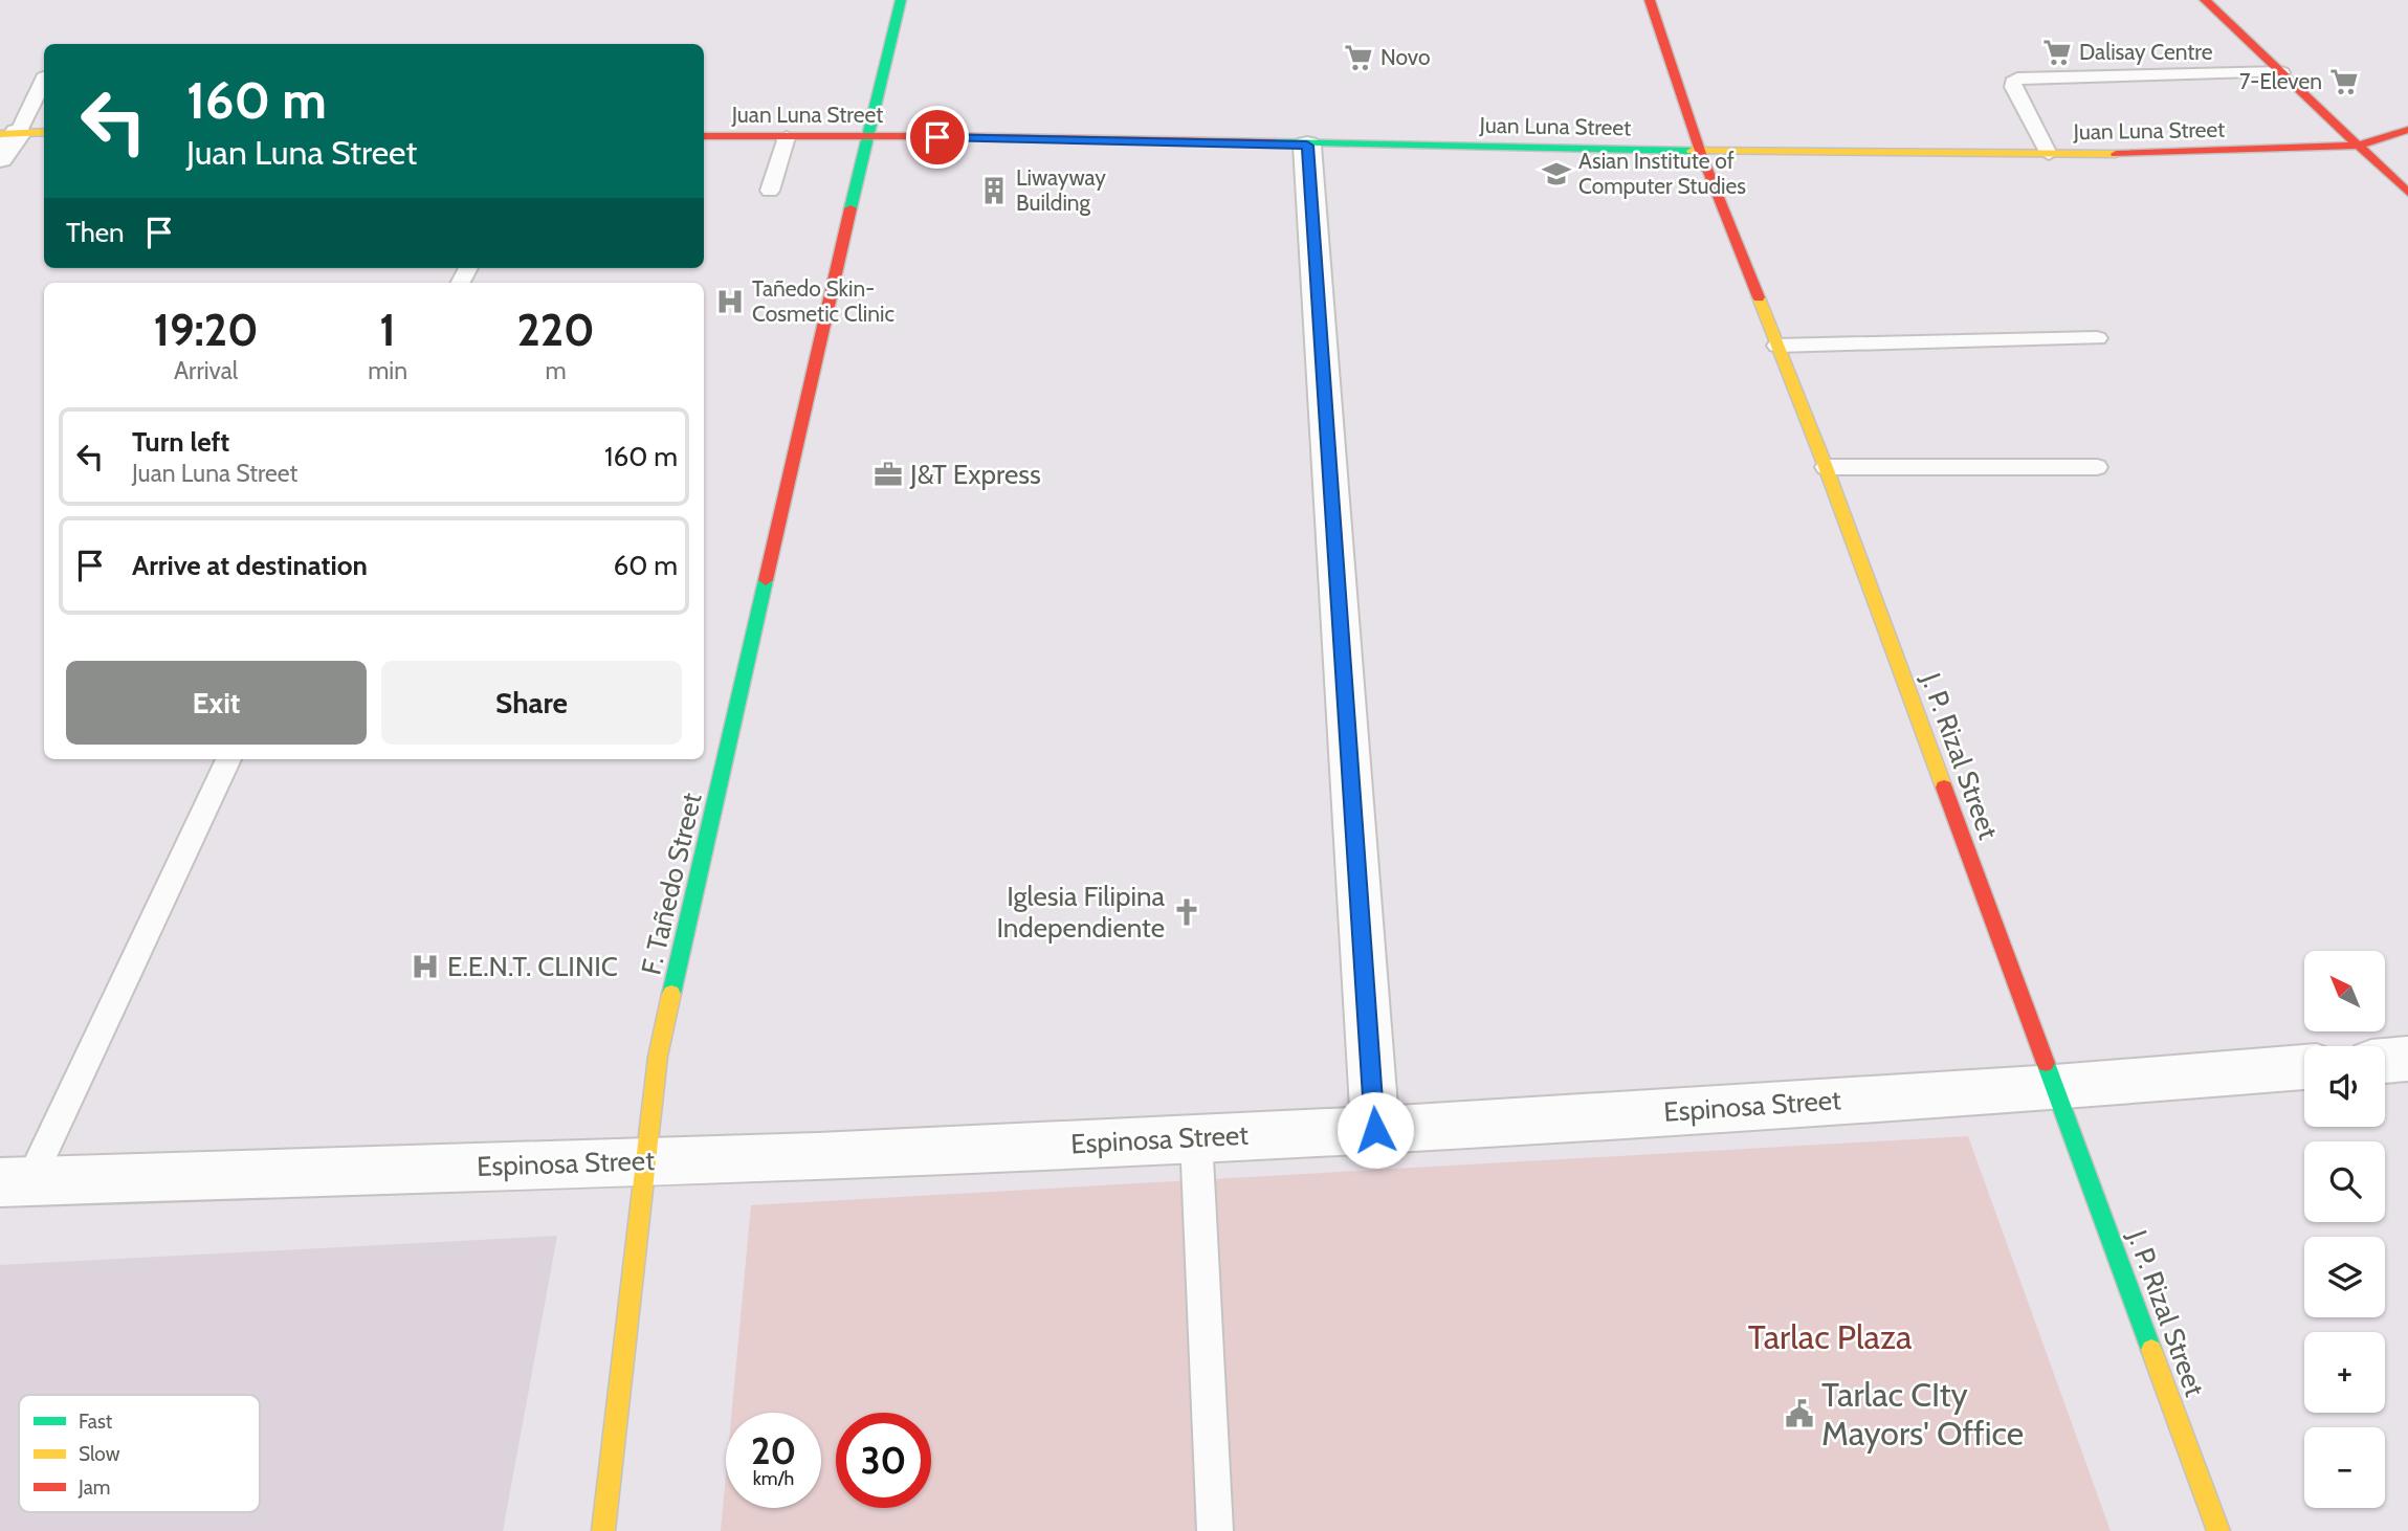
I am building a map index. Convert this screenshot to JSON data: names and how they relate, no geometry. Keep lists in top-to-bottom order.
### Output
{
  "streets": {
    "main road": ["Juan Luna Street", "J. P. Rizal Street", "F. Tañedo Street"],
    "street": ["Espinosa Street"]
  },
  "crossings": [
    ["Juan Luna Street", "J. P. Rizal Street"],
    ["Juan Luna Street", "F. Tañedo Street"],
    ["J. P. Rizal Street", "Espinosa Street"],
    ["F. Tañedo Street", "Espinosa Street"]
  ],
  "parks": ["Tarlac Plaza"],
  "places": {
    "supermarket": ["Dalisay Centre", "Novo", "7-Eleven"],
    "school or university": ["Asian Institute of Computer Studies"],
    "building": ["Liwayway Building"],
    "hospital": ["Tañedo Skin- Cosmetic Clinic", "E.E.N.T. CLINIC"],
    "office": ["J&T Express"],
    "church": ["Iglesia Filipina Independiente"],
    "public building": ["Tarlac CIty Mayors' Office"]
  },
  "legend": ["Fast", "Slow", "Jam"],
  "north": "top left",
  "page": {
    "turn": ["160 m", "Juan Luna Street"],
    "then": "Then",
    "eta": [
      "19:20",
      "Arrival",
      "1",
      "min",
      "220",
      "m"
    ],
    "list": [
      {
        "name": "Turn left",
        "note": "Juan Luna Street",
        "value": "160 m"
      },
      {
        "name": "Arrive at destination",
        "value": "60 m"
      }
    ],
    "buttons": ["Exit", "Share"],
    "map_buttons": ["+", "−"],
    "speed": "20 km/h",
    "limit": "30"
  }
}
